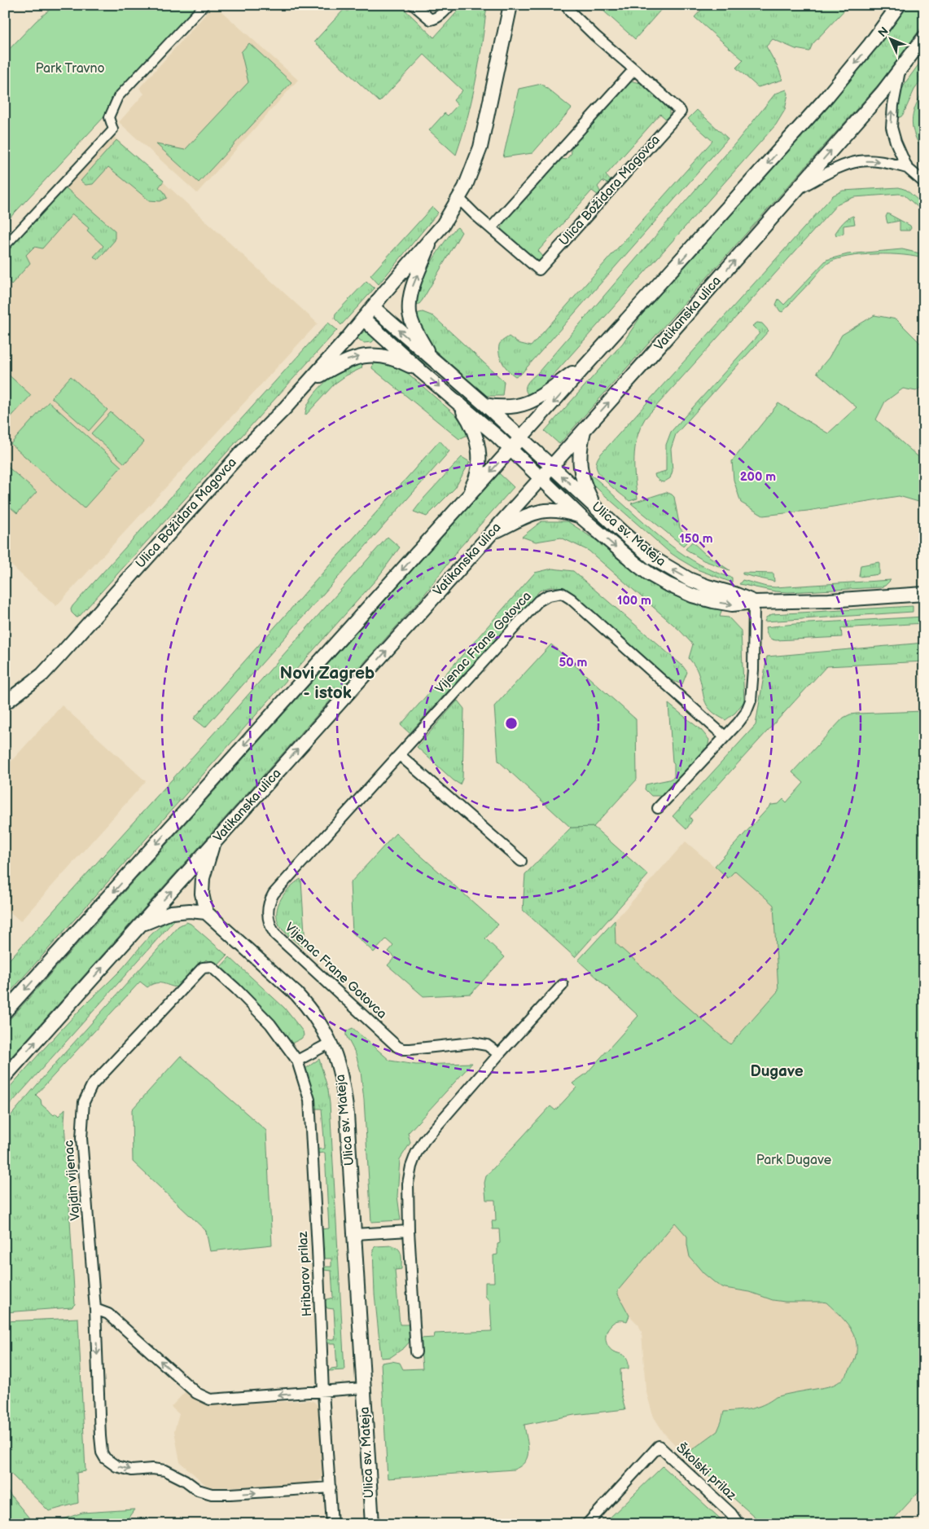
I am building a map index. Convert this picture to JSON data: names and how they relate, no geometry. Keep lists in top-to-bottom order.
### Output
{
  "streets": {
    "street": [
      "Ulica Božidara Magovca",
      "Vatikanska ulica",
      "Ulica sv. Mateja",
      "Vijenac Frane Gotovca",
      "Vajdin vijenac",
      "Hribarov prilaz",
      "Školski prilaz"
    ]
  },
  "crossings": [
    ["Vatikanska ulica", "Ulica sv. Mateja"],
    ["Vajdin vijenac", "Hribarov prilaz"]
  ],
  "districts": ["Novi Zagreb - istok", "Dugave"],
  "parks": ["Park Travno", "Park Dugave"],
  "north": "top left",
  "rings": [
    "200 m",
    "150 m",
    "100 m",
    "50 m"
  ]
}
